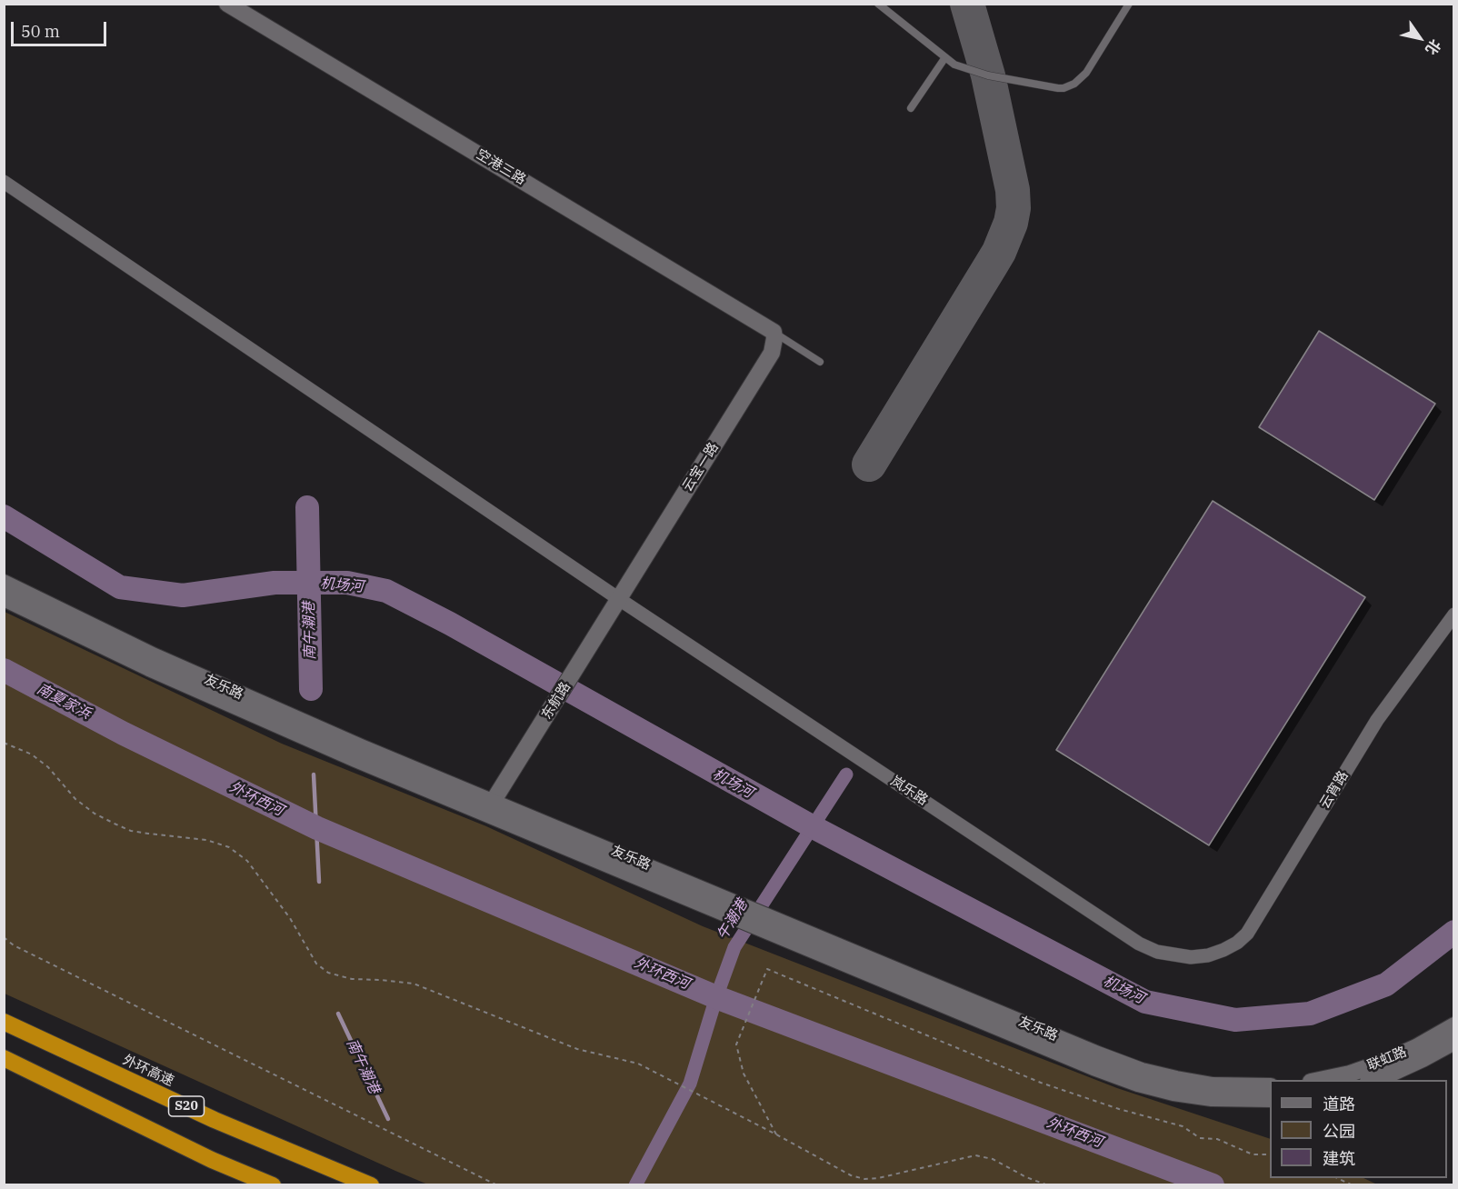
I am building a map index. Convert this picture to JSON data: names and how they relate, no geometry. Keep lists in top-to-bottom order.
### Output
{
  "streets": {
    "highway": ["外环高速", "S20"],
    "main road": [
      "空港三路",
      "云宝一路",
      "友乐路",
      "东航路",
      "联虹路"
    ],
    "street": ["云宵路", "岚乐路"]
  },
  "crossings": [
    ["空港三路", "云宝一路"],
    ["云宝一路", "东航路"],
    ["云宝一路", "岚乐路"],
    ["友乐路", "东航路"],
    ["东航路", "岚乐路"],
    ["云宵路", "岚乐路"]
  ],
  "water": [
    "机场河",
    "南午潮港",
    "南夏家浜",
    "外环西河",
    "午潮港"
  ],
  "legend": ["道路", "公园", "建筑"],
  "scale_bar": "50 m",
  "north": "bottom right"
}
